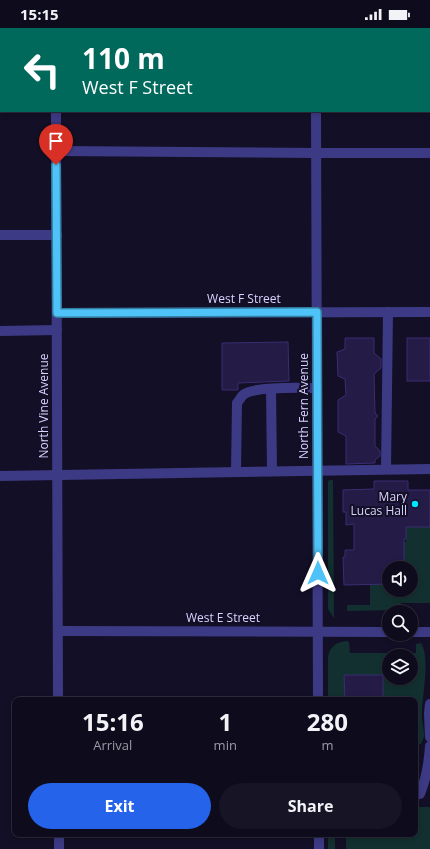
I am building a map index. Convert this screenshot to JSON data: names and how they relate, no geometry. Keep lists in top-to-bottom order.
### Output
{
  "streets": {
    "street": [
      "West F Street",
      "North Vine Avenue",
      "North Fern Avenue",
      "West E Street"
    ]
  },
  "crossings": [
    ["West F Street", "North Vine Avenue"],
    ["West F Street", "North Fern Avenue"],
    ["North Vine Avenue", "West E Street"],
    ["North Fern Avenue", "West E Street"]
  ],
  "places": ["Mary Lucas Hall"],
  "page": {
    "status": "15:15",
    "turn": ["110 m", "West F Street"],
    "eta": [
      "15:16",
      "Arrival",
      "1",
      "min",
      "280",
      "m"
    ],
    "buttons": ["Exit", "Share"]
  }
}
